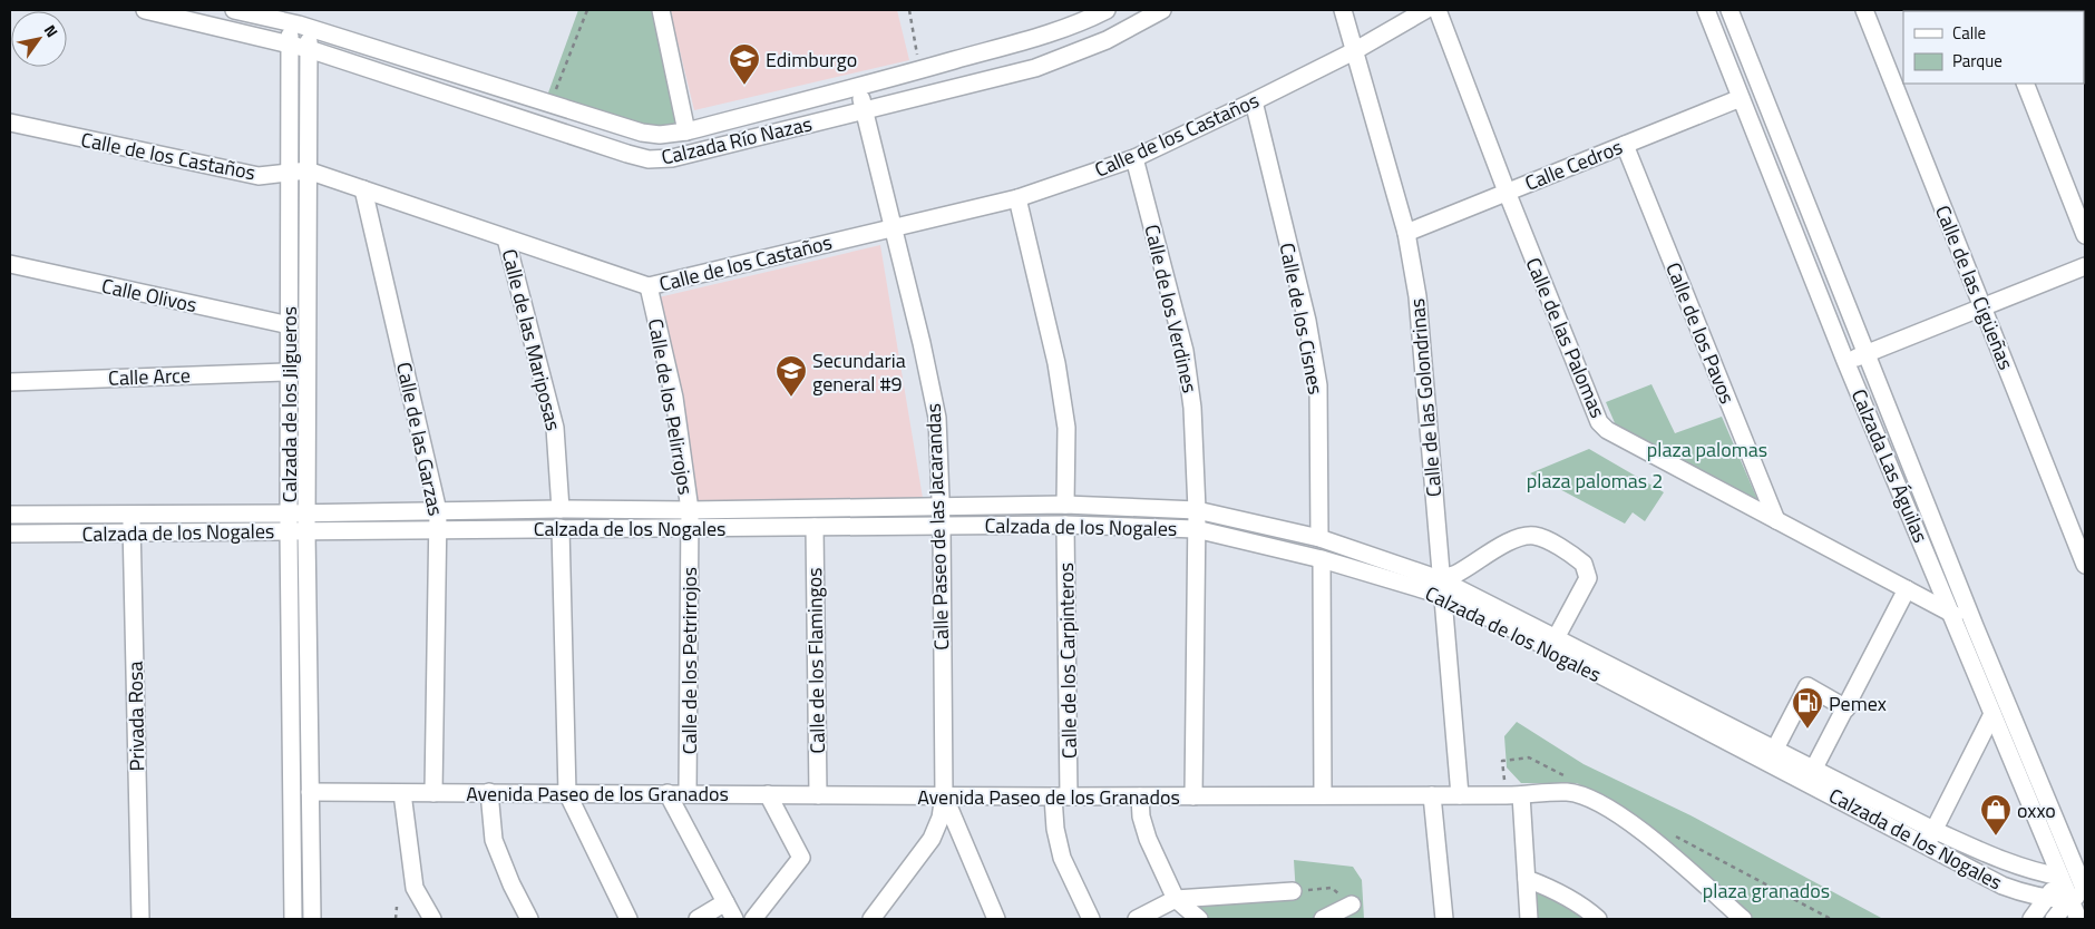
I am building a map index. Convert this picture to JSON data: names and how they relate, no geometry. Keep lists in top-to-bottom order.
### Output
{
  "streets": {
    "street": [
      "Calle de los Castaños",
      "Calzada Río Nazas",
      "Calle Cedros",
      "Calle de las Cigüeñas",
      "Calle Olivos",
      "Calle de los Verdines",
      "Calle de los Cisnes",
      "Calle de los Pavos",
      "Calle de las Palomas",
      "Calle de las Mariposas",
      "Calle Arce",
      "Calle de las Golondrinas",
      "Calzada de los Jilgueros",
      "Calle de los Pelirrojos",
      "Calle de las Garzas",
      "Calzada Las Águilas",
      "Calle Paseo de las Jacarandas",
      "Calzada de los Nogales",
      "Calle de los Petrirrojos",
      "Calle de los Flamingos",
      "Calle de los Carpinteros",
      "Privada Rosa",
      "Avenida Paseo de los Granados"
    ]
  },
  "crossings": [
    ["Calle de los Castaños", "Calle de los Verdines"],
    ["Calle de los Castaños", "Calle de los Cisnes"],
    ["Calle de los Castaños", "Calle de las Mariposas"],
    ["Calle de los Castaños", "Calle de las Golondrinas"],
    ["Calle de los Castaños", "Calzada de los Jilgueros"],
    ["Calle de los Castaños", "Calle de los Pelirrojos"],
    ["Calle de los Castaños", "Calle de las Garzas"],
    ["Calle de los Castaños", "Calle Paseo de las Jacarandas"],
    ["Calzada Río Nazas", "Calzada de los Jilgueros"],
    ["Calzada Río Nazas", "Calle Paseo de las Jacarandas"],
    ["Calle Cedros", "Calle de los Pavos"],
    ["Calle Cedros", "Calle de las Palomas"],
    ["Calle Cedros", "Calle de las Golondrinas"],
    ["Calle Cedros", "Calzada Las Águilas"],
    ["Calle Olivos", "Calzada de los Jilgueros"],
    ["Calle de los Verdines", "Calzada de los Nogales"],
    ["Calle de los Verdines", "Avenida Paseo de los Granados"],
    ["Calle de los Cisnes", "Calzada de los Nogales"],
    ["Calle de los Pavos", "Calle de las Palomas"],
    ["Calle de las Palomas", "Calzada Las Águilas"],
    ["Calle de las Mariposas", "Calzada de los Nogales"],
    ["Calle Arce", "Calzada de los Jilgueros"],
    ["Calle de las Golondrinas", "Calzada de los Nogales"],
    ["Calle de las Golondrinas", "Avenida Paseo de los Granados"],
    ["Calzada de los Jilgueros", "Calzada de los Nogales"],
    ["Calzada de los Jilgueros", "Avenida Paseo de los Granados"],
    ["Calle de los Pelirrojos", "Calzada de los Nogales"],
    ["Calle de los Pelirrojos", "Calle de los Petrirrojos"],
    ["Calle de las Garzas", "Calzada de los Nogales"],
    ["Calle de las Garzas", "Avenida Paseo de los Granados"],
    ["Calzada Las Águilas", "Calzada de los Nogales"],
    ["Calle Paseo de las Jacarandas", "Calzada de los Nogales"],
    ["Calle Paseo de las Jacarandas", "Avenida Paseo de los Granados"],
    ["Calzada de los Nogales", "Calle de los Petrirrojos"],
    ["Calzada de los Nogales", "Calle de los Flamingos"],
    ["Calzada de los Nogales", "Calle de los Carpinteros"],
    ["Calzada de los Nogales", "Privada Rosa"],
    ["Calle de los Petrirrojos", "Avenida Paseo de los Granados"],
    ["Calle de los Flamingos", "Avenida Paseo de los Granados"],
    ["Calle de los Carpinteros", "Avenida Paseo de los Granados"]
  ],
  "parks": ["plaza palomas", "plaza palomas 2", "plaza granados"],
  "places": {
    "school or university": ["Edimburgo", "Secundaria general #9"],
    "fuel station": ["Pemex"],
    "shop": ["oxxo"]
  },
  "legend": ["Calle", "Parque"],
  "north": "top right"
}
